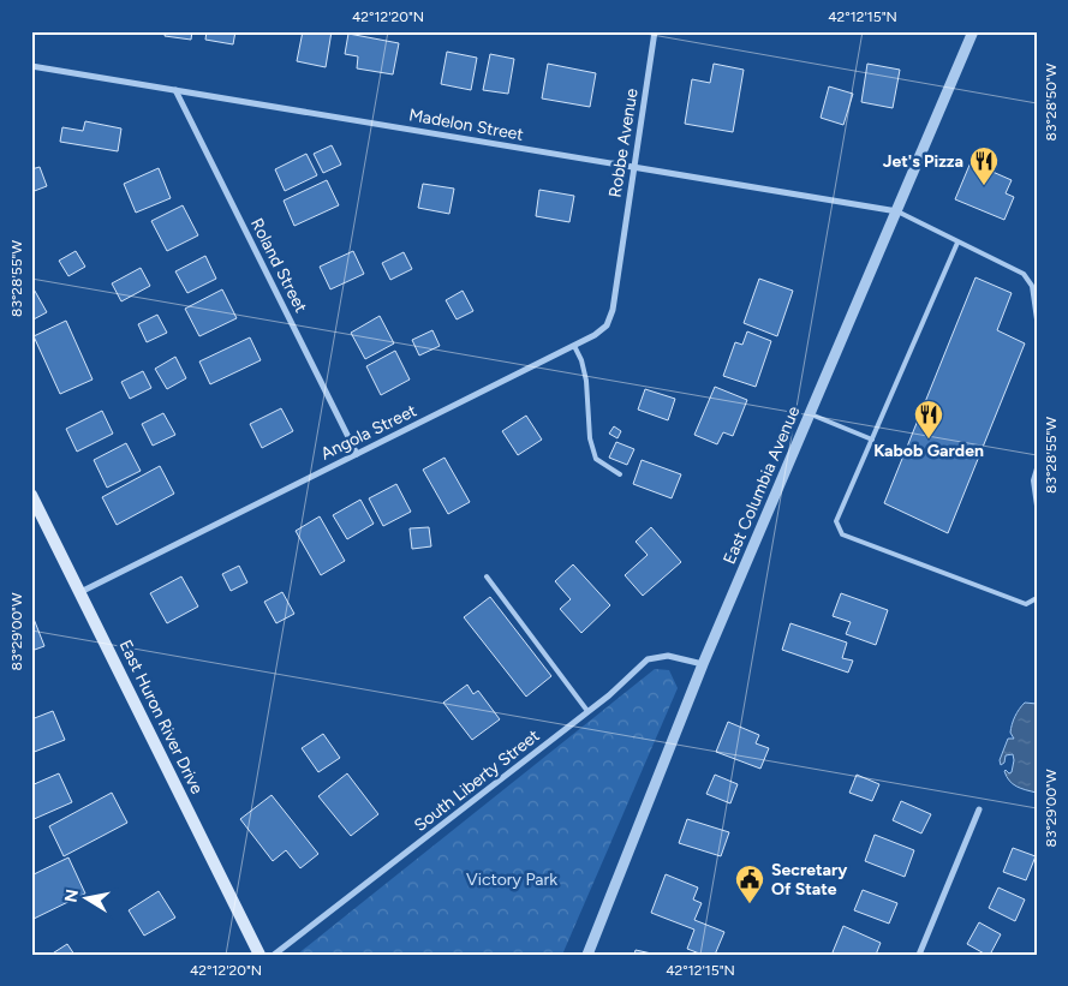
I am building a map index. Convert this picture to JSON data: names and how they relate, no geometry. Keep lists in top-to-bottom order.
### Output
{
  "streets": {
    "main road": ["East Huron River Drive"],
    "street": [
      "Madelon Street",
      "Robbe Avenue",
      "Roland Street",
      "Angola Street",
      "East Columbia Avenue",
      "South Liberty Street"
    ]
  },
  "crossings": [
    ["Madelon Street", "Robbe Avenue"],
    ["Madelon Street", "Roland Street"],
    ["Madelon Street", "East Columbia Avenue"],
    ["Robbe Avenue", "Angola Street"],
    ["Roland Street", "Angola Street"],
    ["Angola Street", "East Huron River Drive"],
    ["East Columbia Avenue", "South Liberty Street"]
  ],
  "parks": ["Victory Park"],
  "places": {
    "restaurant": ["Jet's Pizza", "Kabob Garden"],
    "public building": ["Secretary Of State"]
  },
  "north": "left",
  "coordinates": [
    "42°12'20\"N",
    "42°12'15\"N",
    "83°28'50\"W",
    "83°28'55\"W",
    "83°29'00\"W"
  ]
}
